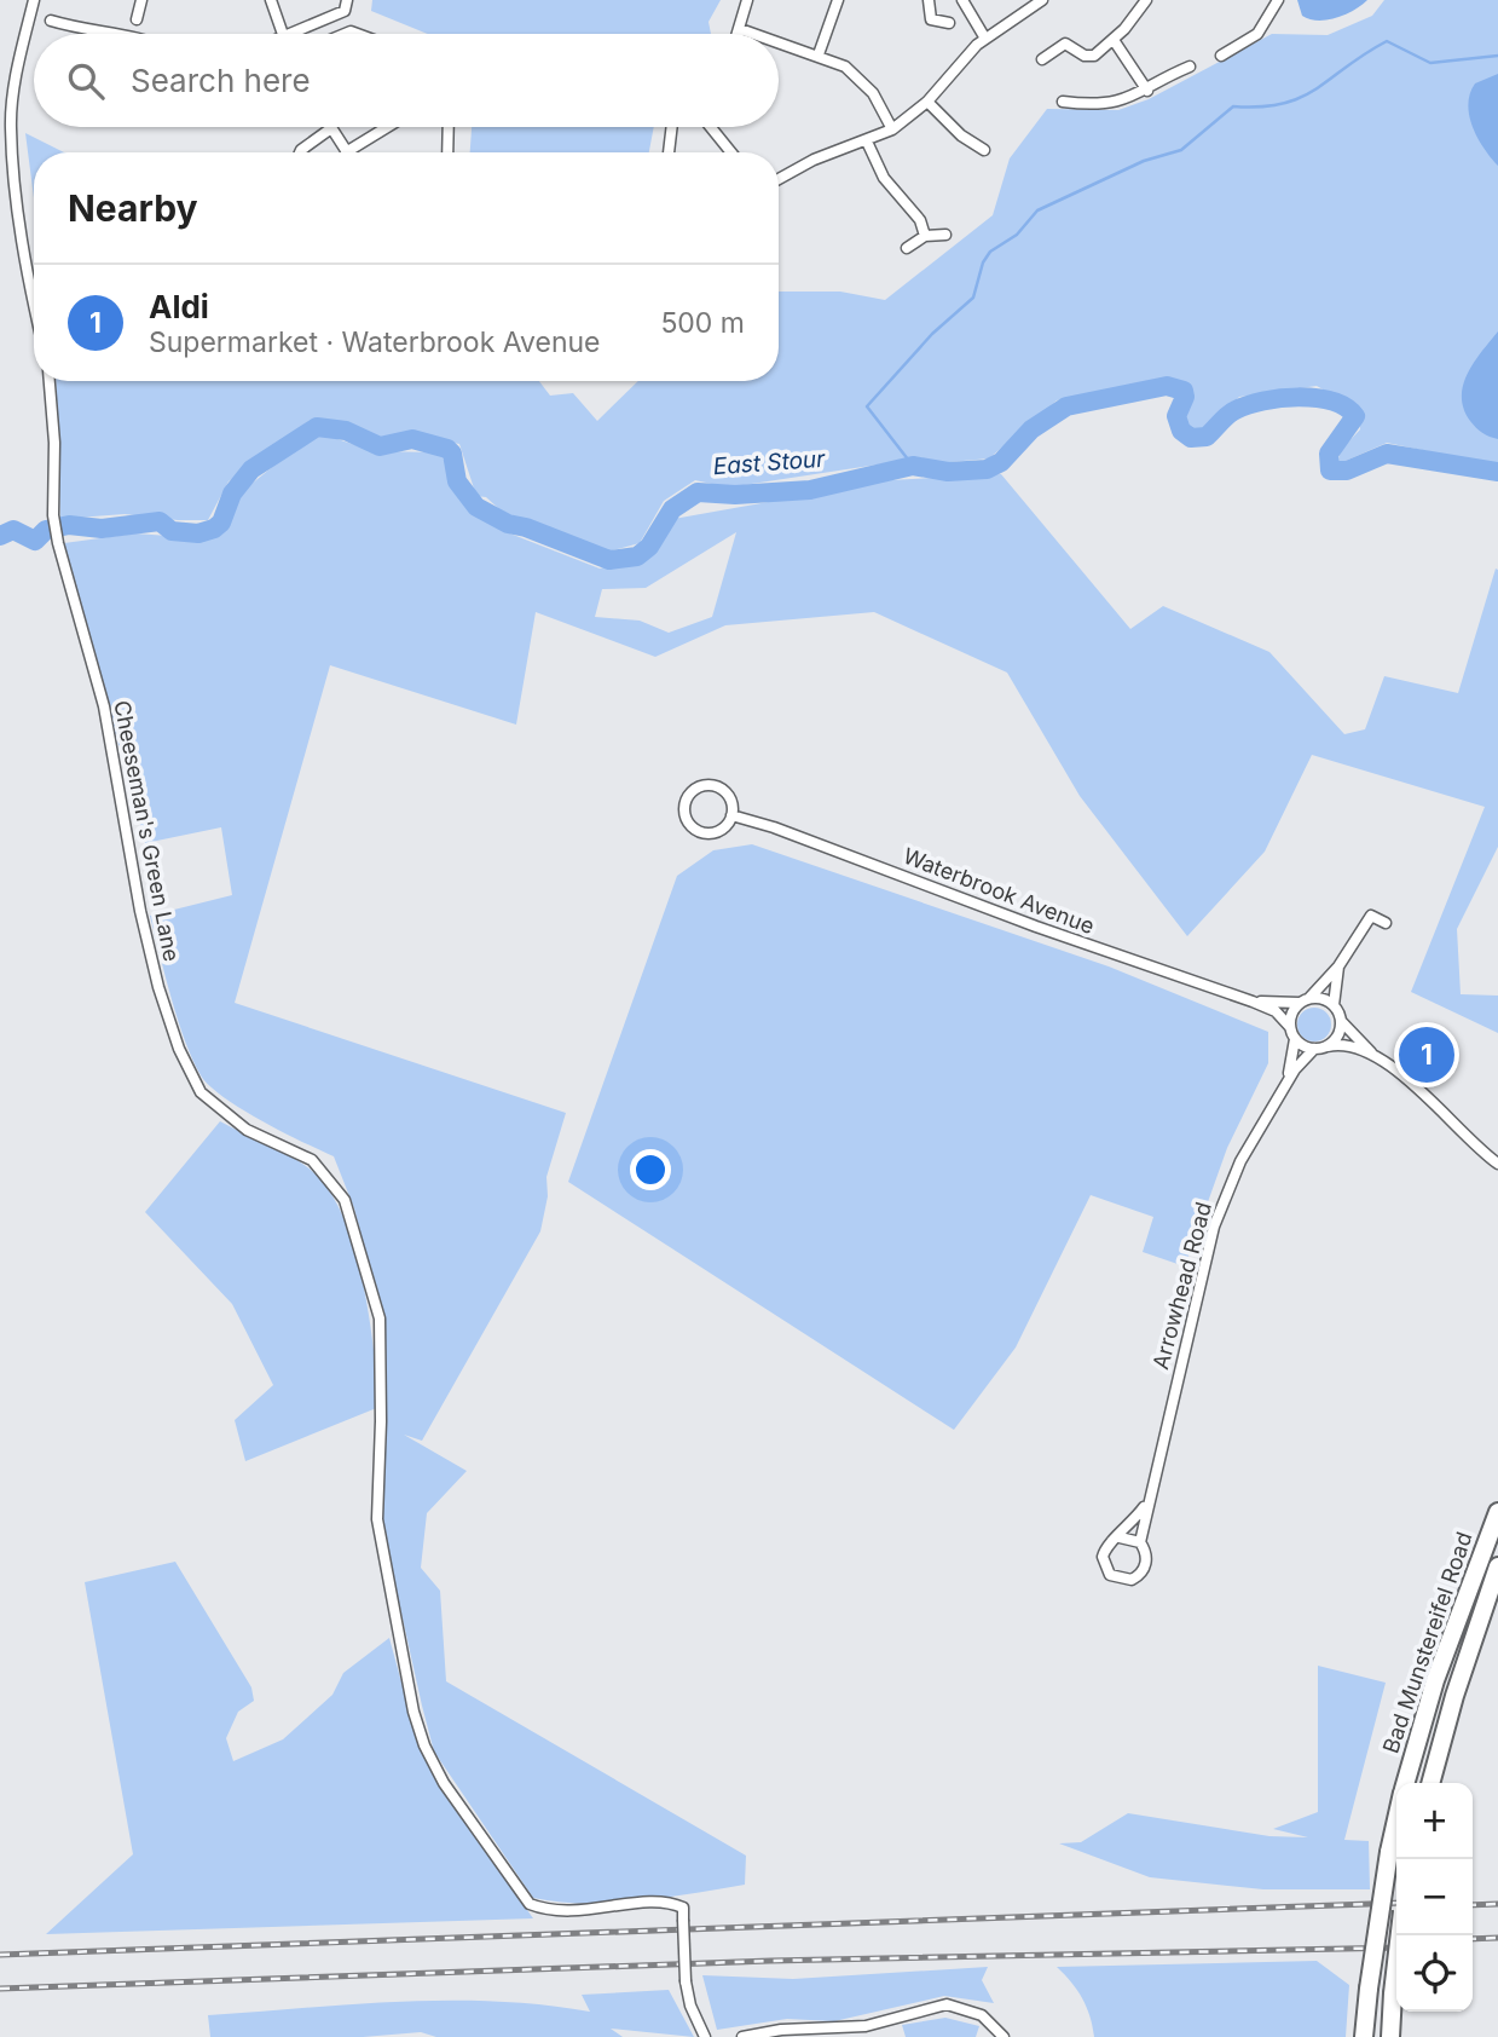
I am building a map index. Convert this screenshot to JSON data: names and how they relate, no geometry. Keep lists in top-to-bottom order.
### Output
{
  "streets": {
    "highway": ["Bad Munstereifel Road"],
    "street": ["Cheeseman's Green Lane", "Waterbrook Avenue", "Arrowhead Road"]
  },
  "crossings": [
    ["Waterbrook Avenue", "Arrowhead Road"]
  ],
  "water": ["East Stour"],
  "page": {
    "search": "Search here",
    "heading": "Nearby",
    "list": [
      {
        "mark": "1",
        "name": "Aldi",
        "note": "Supermarket · Waterbrook Avenue",
        "value": "500 m"
      }
    ],
    "pins": "1",
    "map_buttons": ["+", "−"]
  }
}
